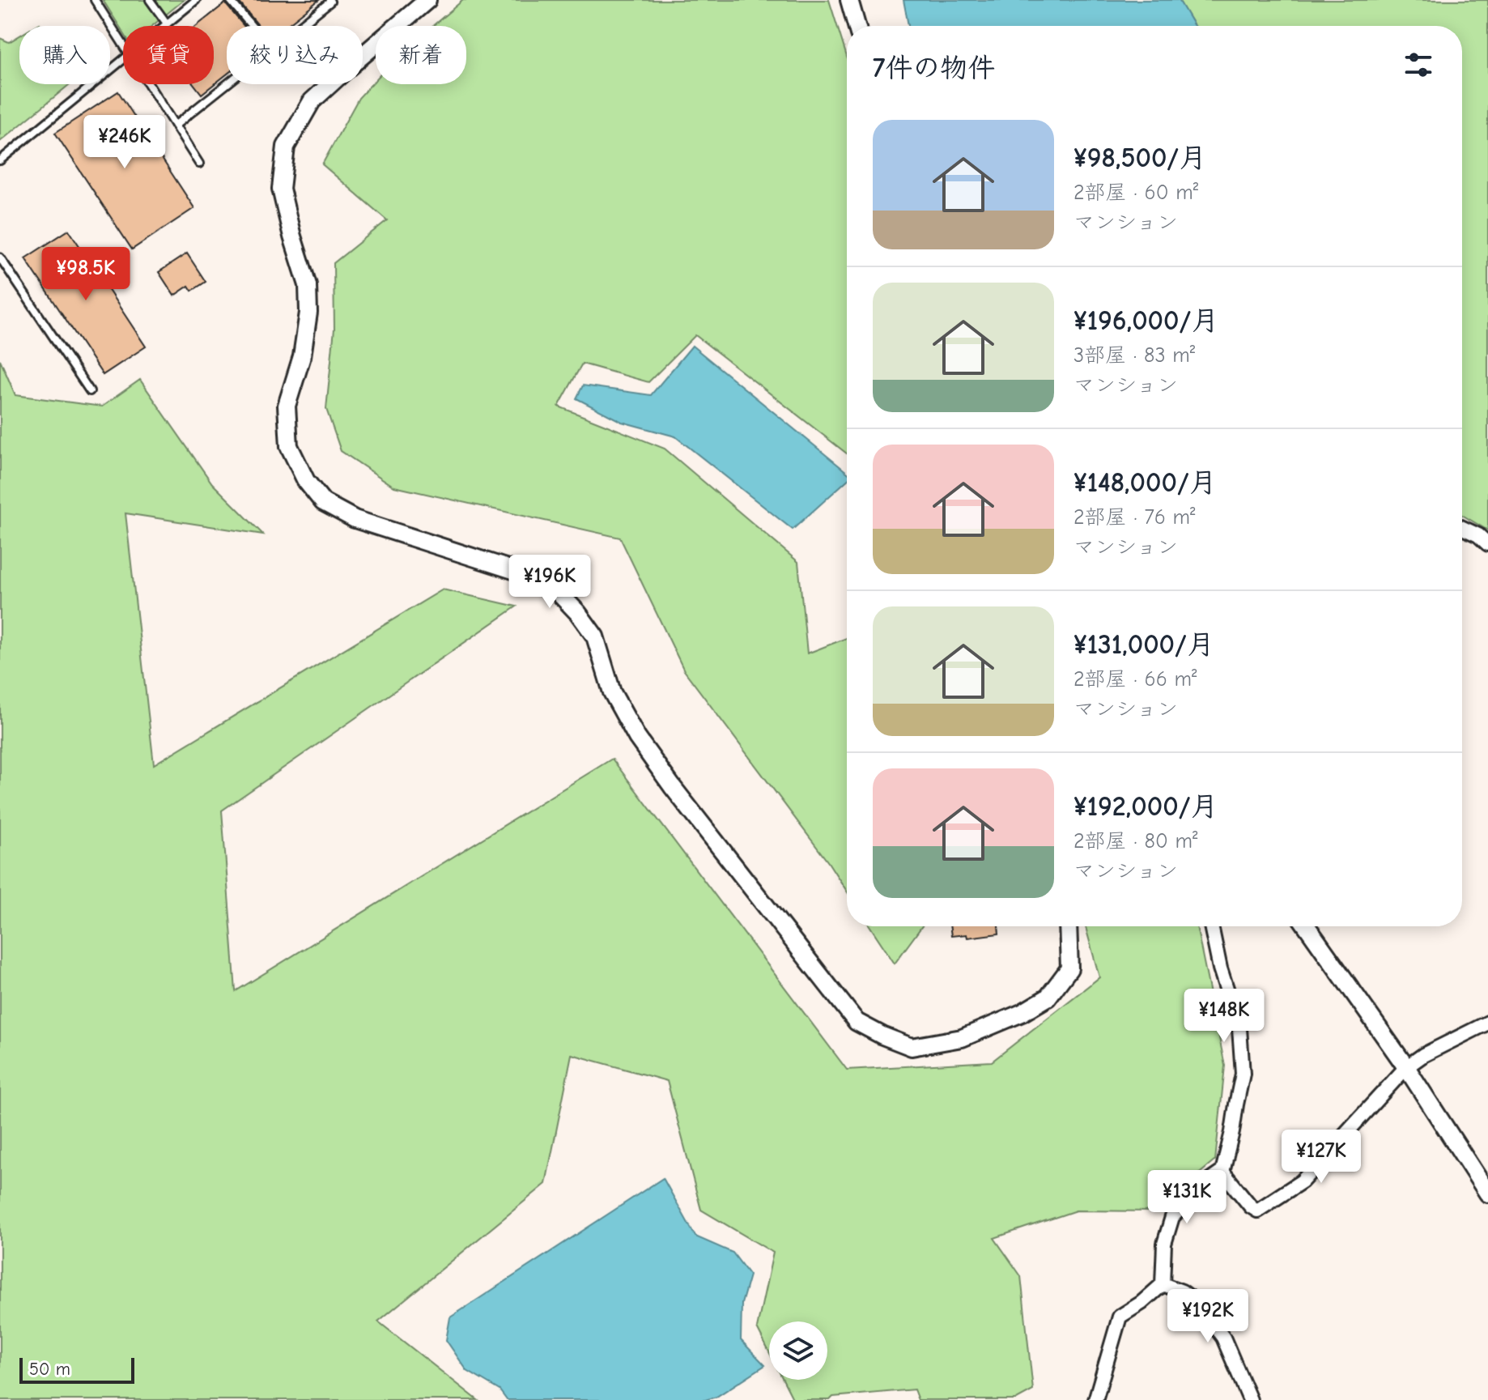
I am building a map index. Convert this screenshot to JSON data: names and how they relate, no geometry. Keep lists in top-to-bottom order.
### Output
{
  "scale_bar": "50 m",
  "page": {
    "chip": [
      "購入",
      "賃貸",
      "絞り込み",
      "新着"
    ],
    "heading": "7件の物件",
    "list": [
      {
        "name": "¥98,500/月",
        "note": "2部屋 · 60 m² · マンション"
      },
      {
        "name": "¥196,000/月",
        "note": "3部屋 · 83 m² · マンション"
      },
      {
        "name": "¥148,000/月",
        "note": "2部屋 · 76 m² · マンション"
      },
      {
        "name": "¥131,000/月",
        "note": "2部屋 · 66 m² · マンション"
      },
      {
        "name": "¥192,000/月",
        "note": "2部屋 · 80 m² · マンション"
      }
    ],
    "price": [
      "¥246K",
      "¥98.5K",
      "¥196K",
      "¥148K",
      "¥127K",
      "¥131K",
      "¥192K"
    ],
    "scale": "50 m"
  }
}
